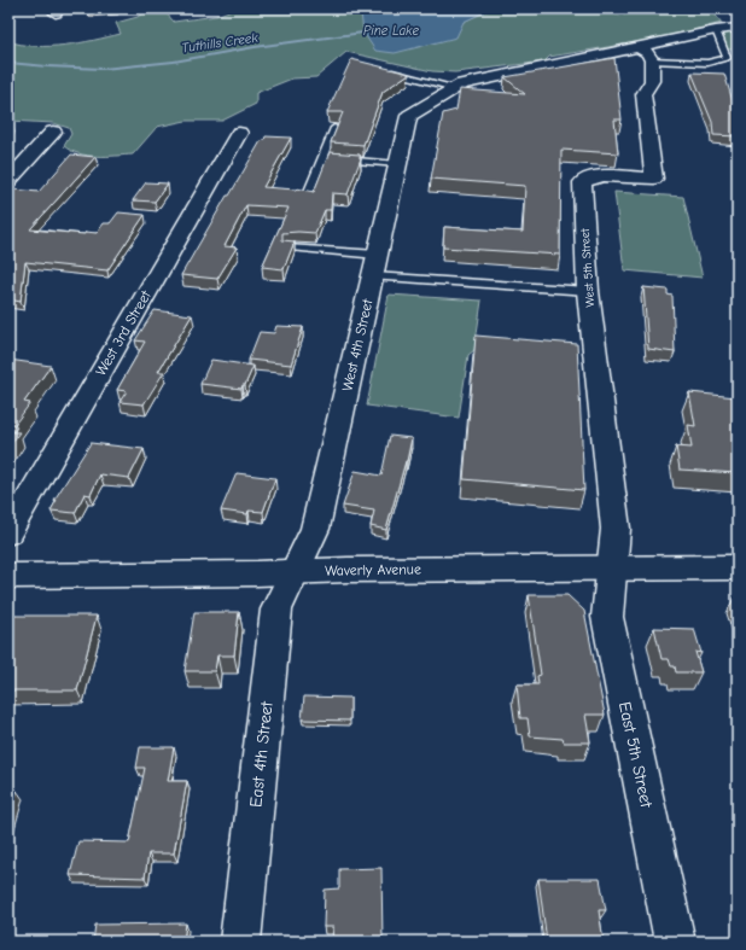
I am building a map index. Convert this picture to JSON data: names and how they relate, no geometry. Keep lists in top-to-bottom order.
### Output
{
  "streets": {
    "street": [
      "West 5th Street",
      "West 3rd Street",
      "West 4th Street",
      "Waverly Avenue",
      "East 4th Street",
      "East 5th Street"
    ]
  },
  "crossings": [
    ["West 5th Street", "Waverly Avenue"],
    ["West 5th Street", "East 5th Street"],
    ["West 4th Street", "Waverly Avenue"],
    ["West 4th Street", "East 4th Street"],
    ["Waverly Avenue", "East 4th Street"],
    ["Waverly Avenue", "East 5th Street"]
  ],
  "water": ["Pine Lake", "Tuthills Creek"]
}
